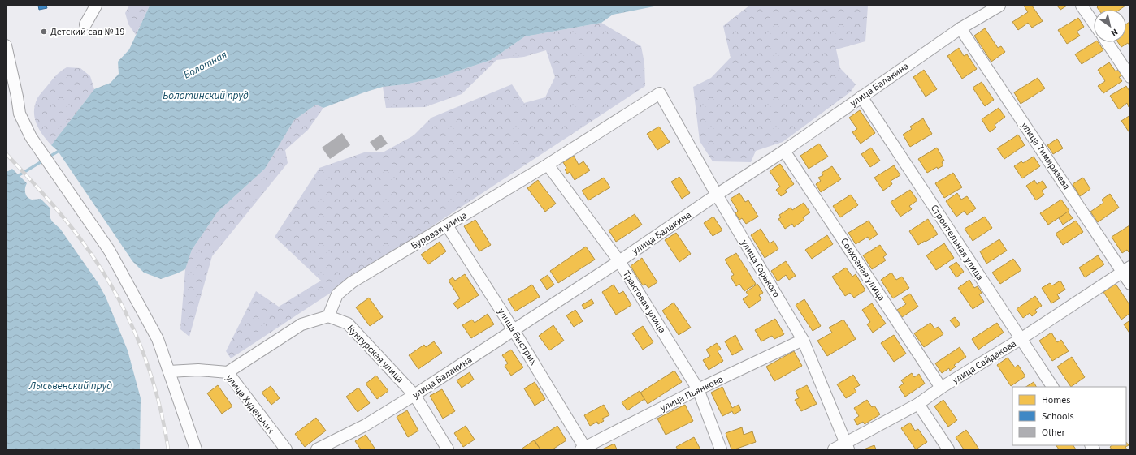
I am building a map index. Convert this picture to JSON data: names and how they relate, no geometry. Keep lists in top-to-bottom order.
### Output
{
  "streets": {
    "street": [
      "улица Балакина",
      "улица Тимирязева",
      "Буровая улица",
      "Строительная улица",
      "улица Горького",
      "Совхозная улица",
      "Трактовая улица",
      "улица Быстрых",
      "Кунгурская улица",
      "улица Сайдакова",
      "улица Пьянкова",
      "улица Худеньких"
    ]
  },
  "crossings": [
    ["улица Балакина", "улица Тимирязева"],
    ["улица Балакина", "Строительная улица"],
    ["улица Балакина", "улица Горького"],
    ["улица Балакина", "Совхозная улица"],
    ["улица Балакина", "Трактовая улица"],
    ["улица Балакина", "улица Быстрых"],
    ["улица Балакина", "Кунгурская улица"],
    ["улица Тимирязева", "улица Сайдакова"],
    ["Буровая улица", "улица Горького"],
    ["Буровая улица", "Трактовая улица"],
    ["Буровая улица", "улица Быстрых"],
    ["Буровая улица", "Кунгурская улица"],
    ["Строительная улица", "улица Сайдакова"],
    ["улица Горького", "улица Сайдакова"],
    ["улица Горького", "улица Пьянкова"],
    ["Совхозная улица", "улица Сайдакова"],
    ["Трактовая улица", "улица Пьянкова"],
    ["улица Быстрых", "улица Пьянкова"]
  ],
  "water": ["Болотная", "Болотинский пруд", "Лысьвенский пруд"],
  "places": ["Детский сад № 19"],
  "legend": ["Homes", "Schools", "Other"],
  "north": "bottom right"
}
